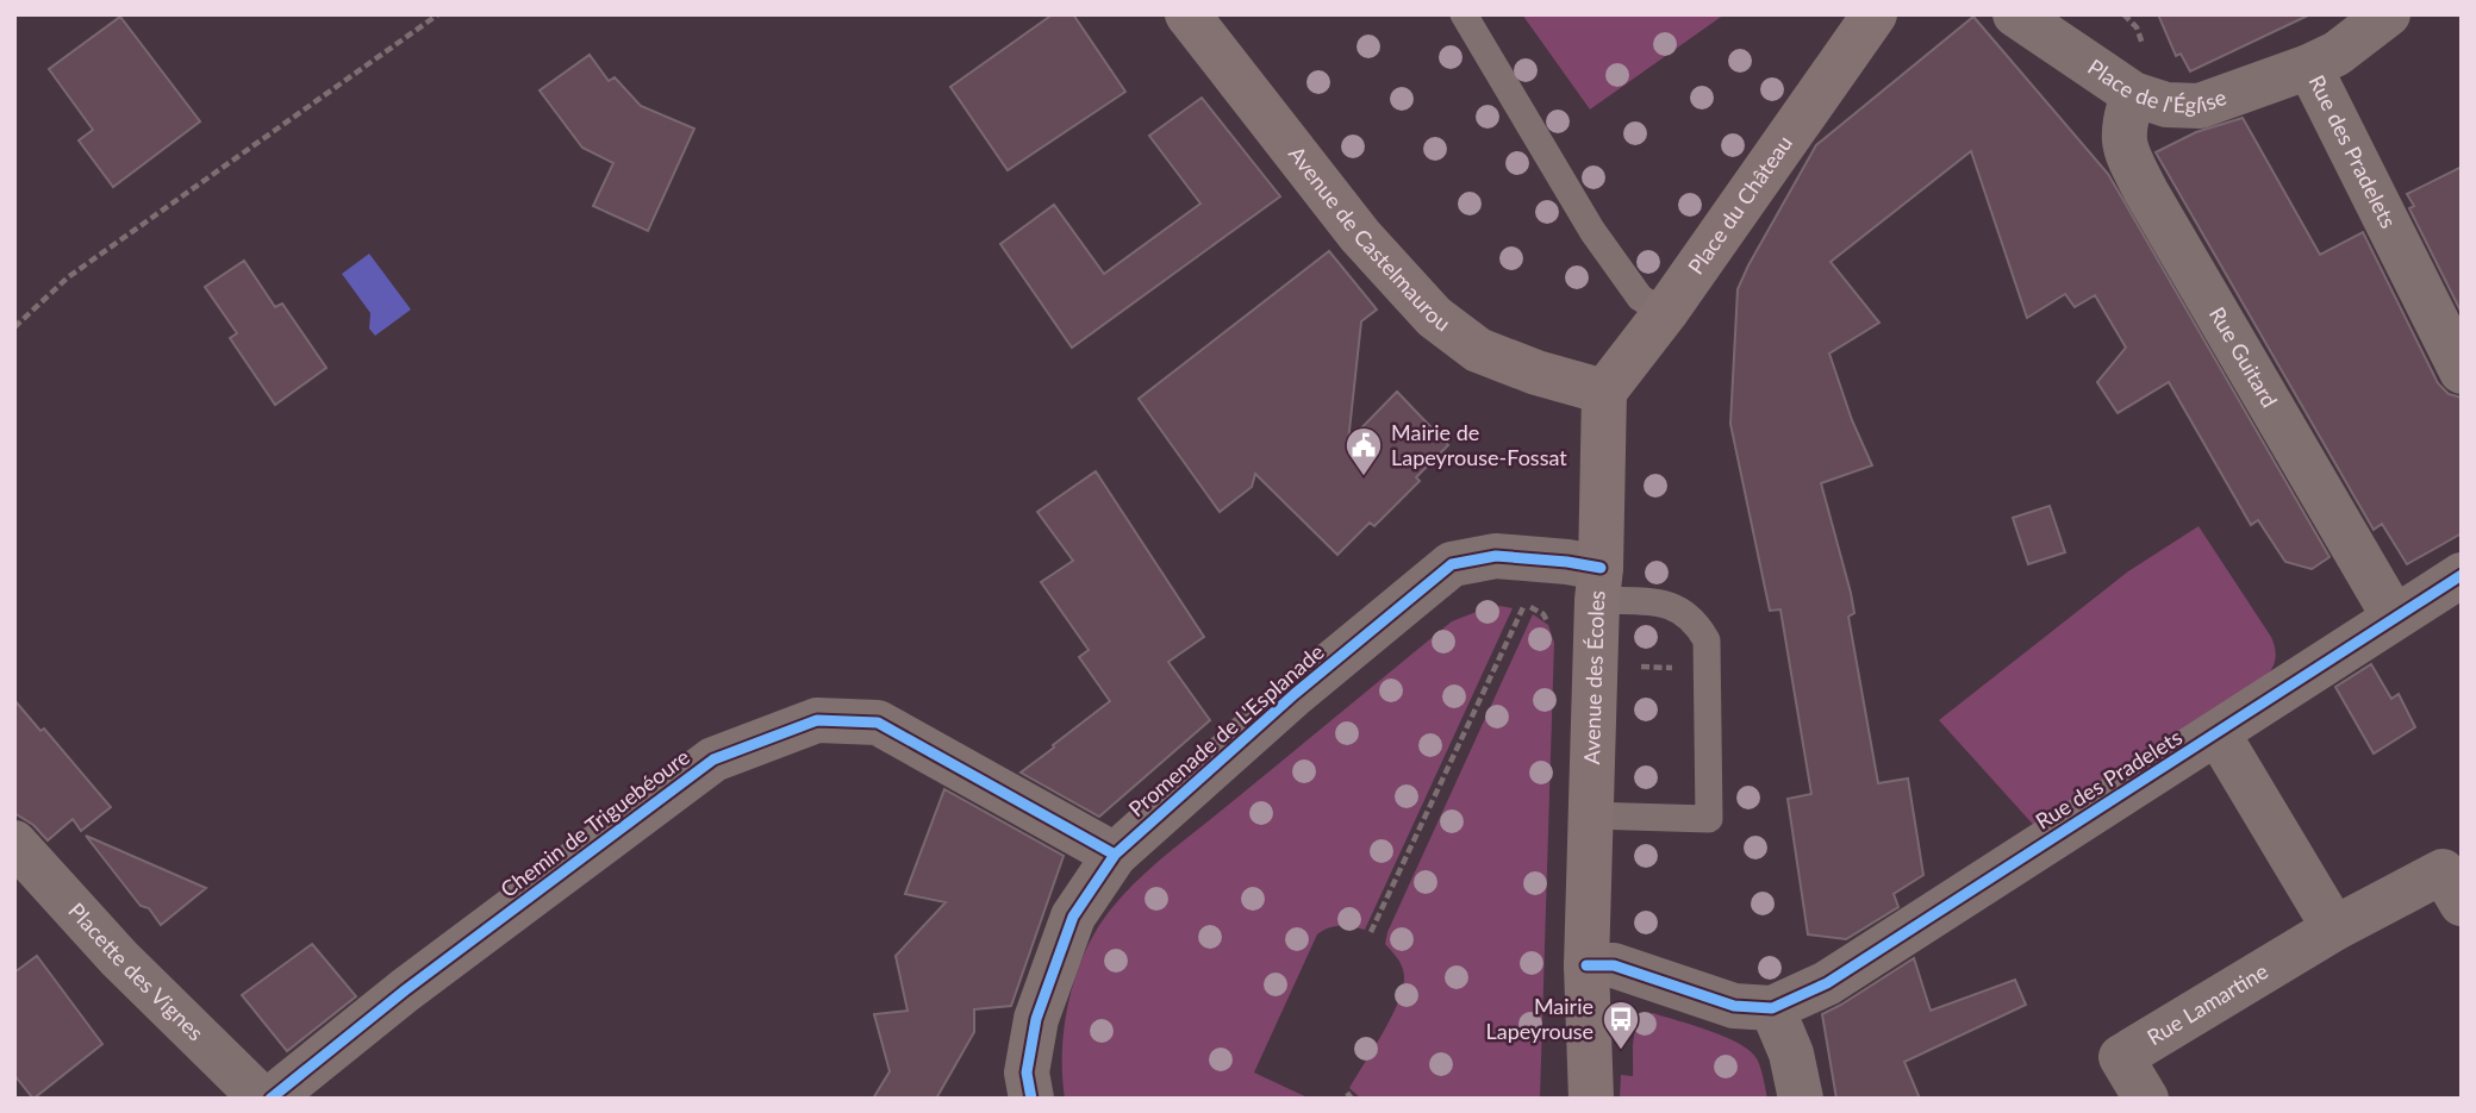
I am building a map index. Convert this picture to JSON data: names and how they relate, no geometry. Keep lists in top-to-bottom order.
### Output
{
  "streets": {
    "street": [
      "Place de l'Église",
      "Rue des Pradelets",
      "Place du Château",
      "Avenue de Castelmaurou",
      "Rue Guitard",
      "Avenue des Écoles",
      "Promenade de L'Esplanade",
      "Chemin de Triguebéoure",
      "Placette des Vignes",
      "Rue Lamartine"
    ]
  },
  "crossings": [
    ["Place de l'Église", "Rue des Pradelets"],
    ["Place de l'Église", "Rue Guitard"],
    ["Rue des Pradelets", "Rue Guitard"],
    ["Place du Château", "Avenue de Castelmaurou"],
    ["Place du Château", "Avenue des Écoles"],
    ["Avenue de Castelmaurou", "Avenue des Écoles"],
    ["Avenue des Écoles", "Promenade de L'Esplanade"],
    ["Promenade de L'Esplanade", "Chemin de Triguebéoure"]
  ],
  "places": {
    "public building": ["Mairie de Lapeyrouse-Fossat"],
    "bus stop": ["Mairie Lapeyrouse"]
  }
}
